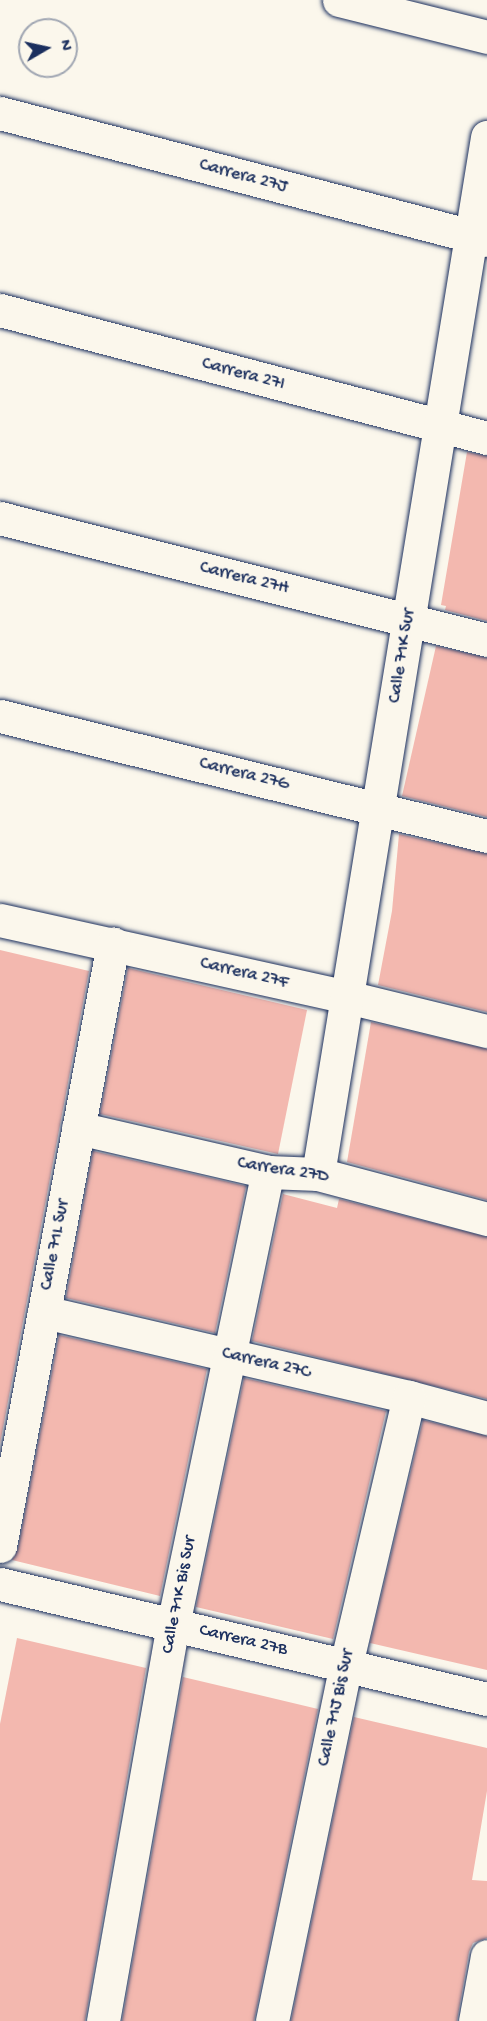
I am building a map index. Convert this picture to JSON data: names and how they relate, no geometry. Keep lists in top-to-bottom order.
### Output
{
  "streets": {
    "street": [
      "Carrera 27J",
      "Carrera 27I",
      "Carrera 27H",
      "Calle 71K Sur",
      "Carrera 27G",
      "Carrera 27F",
      "Carrera 27D",
      "Calle 71L Sur",
      "Carrera 27C",
      "Calle 71K Bis Sur",
      "Carrera 27B",
      "Calle 71J Bis Sur"
    ]
  },
  "crossings": [
    ["Carrera 27J", "Calle 71K Sur"],
    ["Carrera 27I", "Calle 71K Sur"],
    ["Carrera 27H", "Calle 71K Sur"],
    ["Calle 71K Sur", "Carrera 27G"],
    ["Calle 71K Sur", "Carrera 27F"],
    ["Calle 71K Sur", "Carrera 27D"],
    ["Carrera 27F", "Calle 71L Sur"],
    ["Carrera 27D", "Calle 71L Sur"],
    ["Carrera 27D", "Calle 71K Bis Sur"],
    ["Calle 71L Sur", "Carrera 27C"],
    ["Carrera 27C", "Calle 71K Bis Sur"],
    ["Carrera 27C", "Calle 71J Bis Sur"],
    ["Calle 71K Bis Sur", "Carrera 27B"],
    ["Carrera 27B", "Calle 71J Bis Sur"]
  ],
  "north": "right"
}
